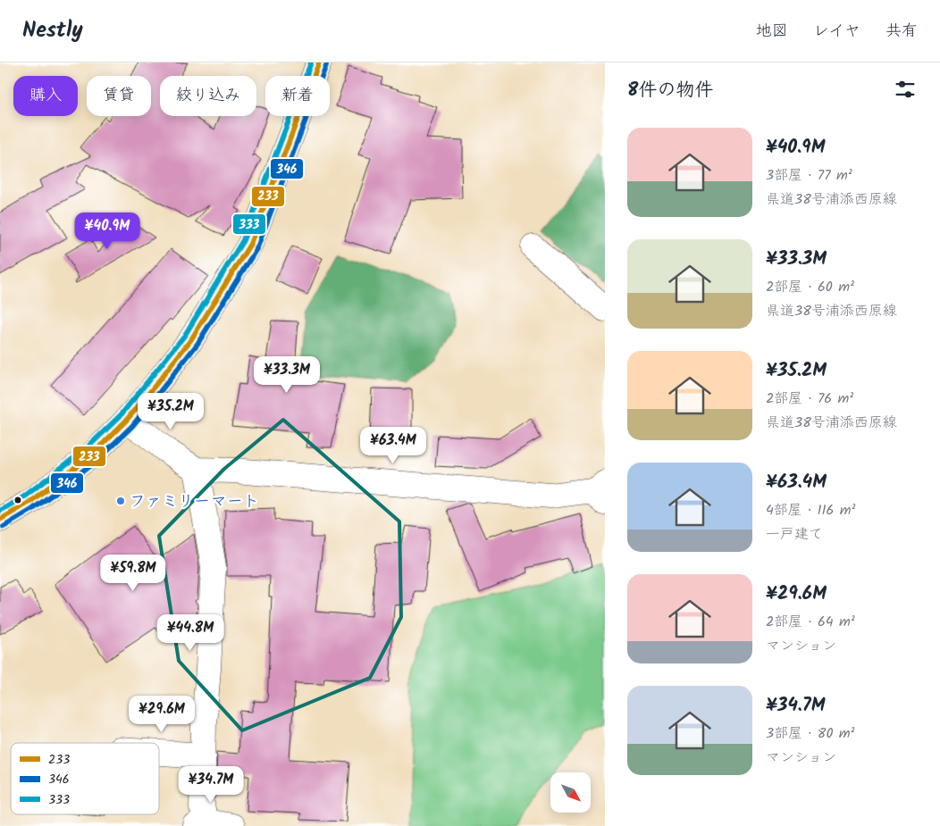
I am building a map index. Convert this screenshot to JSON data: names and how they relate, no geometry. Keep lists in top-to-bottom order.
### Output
{
  "places": ["ファミリーマート"],
  "lines": ["transit line 233", "transit line 333", "transit line 346"],
  "legend": ["233", "346", "333"],
  "north": "bottom right",
  "page": {
    "header": "Nestly",
    "nav": ["地図", "レイヤ", "共有"],
    "heading": "8件の物件",
    "chip": [
      "購入",
      "賃貸",
      "絞り込み",
      "新着"
    ],
    "list": [
      {
        "name": "¥40.9M",
        "note": "3部屋 · 77 m² · 県道38号浦添西原線"
      },
      {
        "name": "¥33.3M",
        "note": "2部屋 · 60 m² · 県道38号浦添西原線"
      },
      {
        "name": "¥35.2M",
        "note": "2部屋 · 76 m² · 県道38号浦添西原線"
      },
      {
        "name": "¥63.4M",
        "note": "4部屋 · 116 m² · 一戸建て"
      },
      {
        "name": "¥29.6M",
        "note": "2部屋 · 64 m² · マンション"
      },
      {
        "name": "¥34.7M",
        "note": "3部屋 · 80 m² · マンション"
      }
    ],
    "price": [
      "¥40.9M",
      "¥33.3M",
      "¥35.2M",
      "¥63.4M",
      "¥59.8M",
      "¥44.8M",
      "¥29.6M",
      "¥34.7M"
    ]
  }
}
